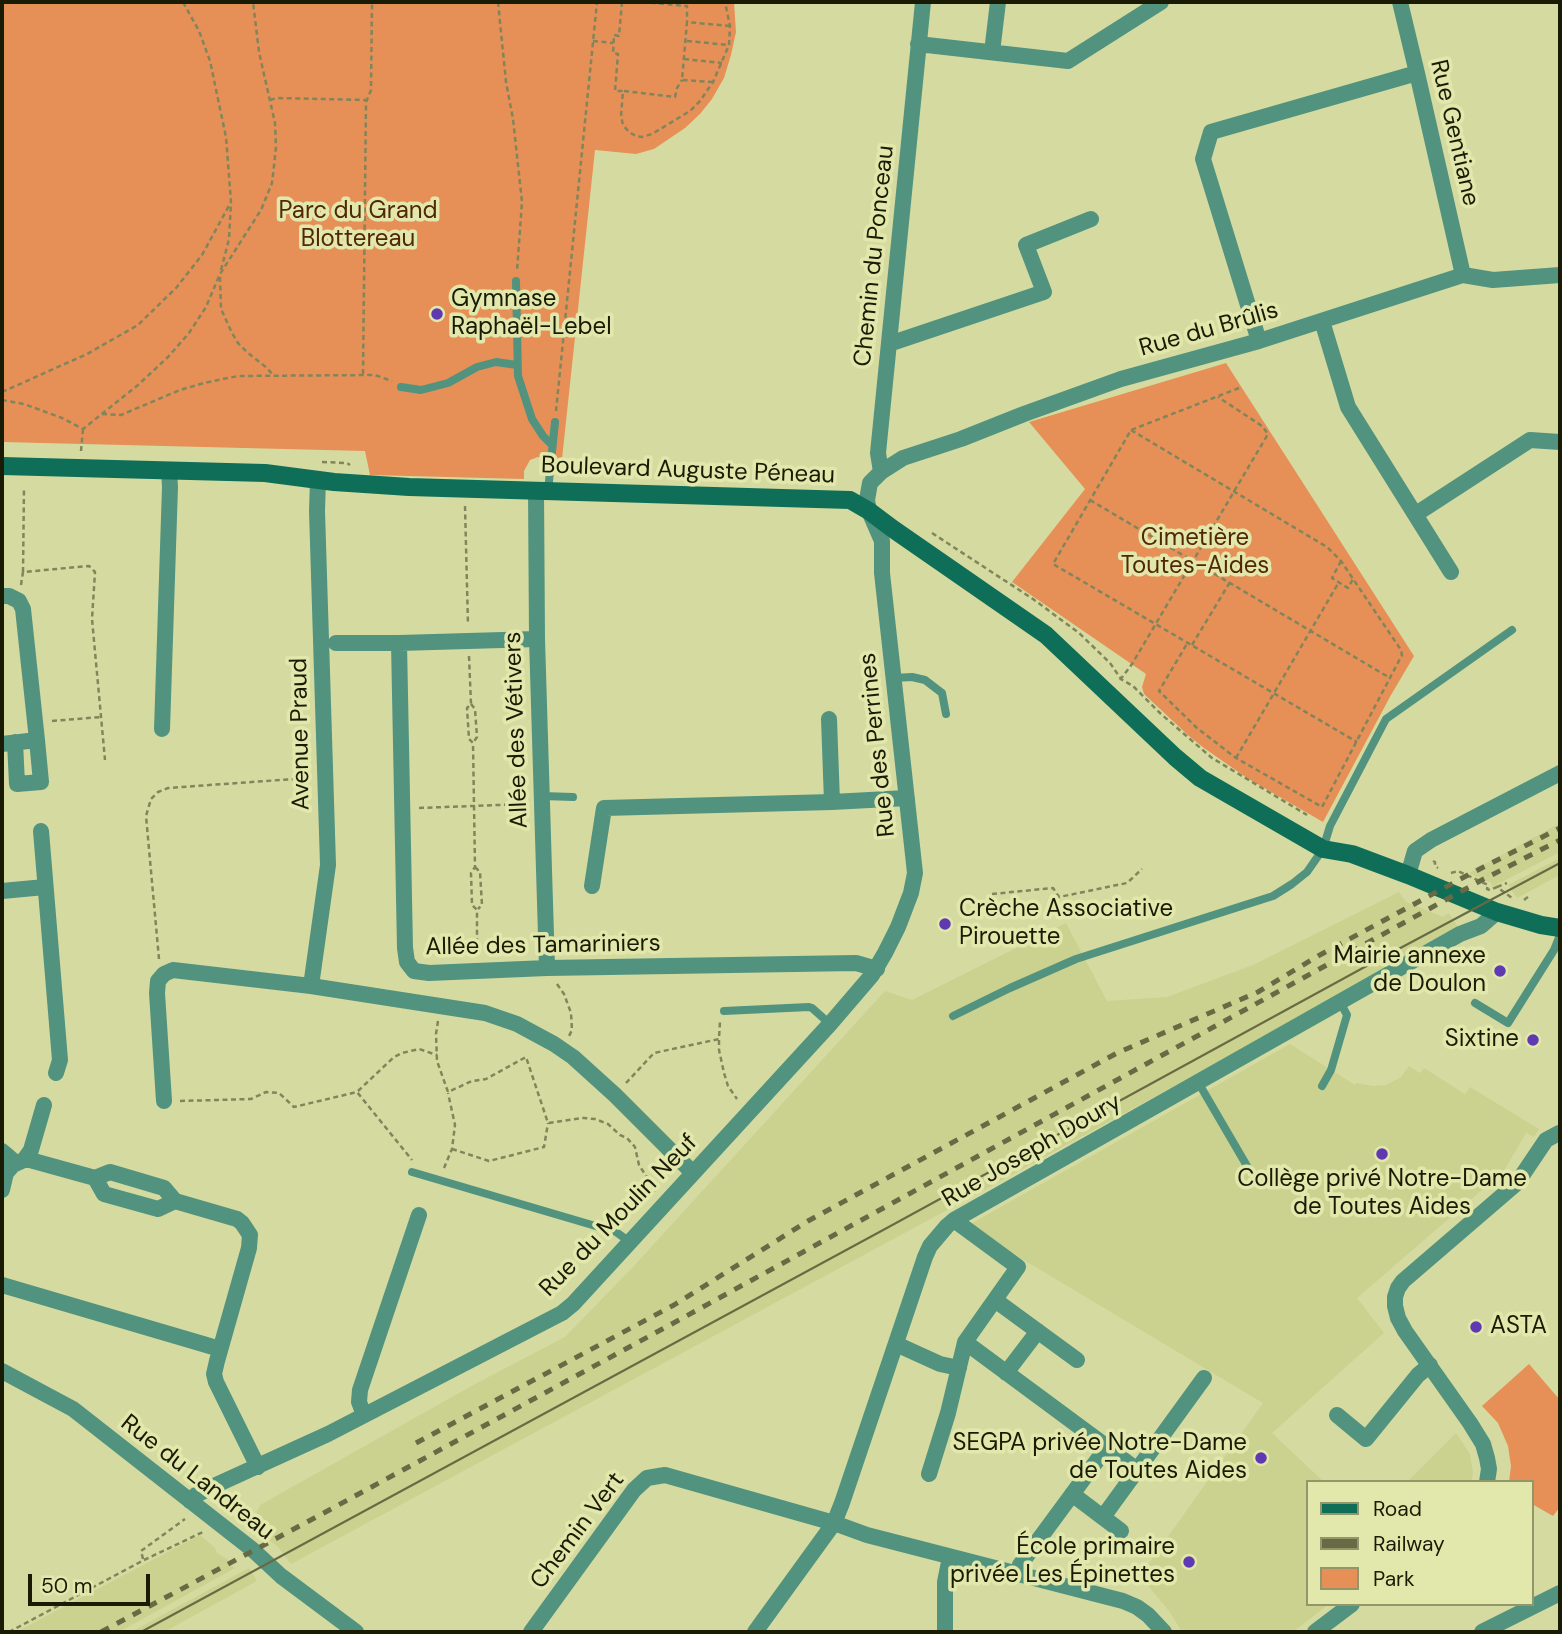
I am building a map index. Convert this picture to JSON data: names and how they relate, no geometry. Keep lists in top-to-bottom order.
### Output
{
  "streets": {
    "street": [
      "Rue Gentiane",
      "Chemin du Ponceau",
      "Rue du Brûlis",
      "Boulevard Auguste Péneau",
      "Allée des Vétivers",
      "Avenue Praud",
      "Rue des Perrines",
      "Allée des Tamariniers",
      "Rue Joseph Doury",
      "Rue du Moulin Neuf",
      "Rue du Landreau",
      "Chemin Vert"
    ]
  },
  "crossings": [
    ["Rue Gentiane", "Rue du Brûlis"],
    ["Chemin du Ponceau", "Rue du Brûlis"],
    ["Chemin du Ponceau", "Boulevard Auguste Péneau"],
    ["Chemin du Ponceau", "Rue des Perrines"],
    ["Boulevard Auguste Péneau", "Allée des Vétivers"],
    ["Boulevard Auguste Péneau", "Avenue Praud"],
    ["Boulevard Auguste Péneau", "Rue des Perrines"],
    ["Boulevard Auguste Péneau", "Rue Joseph Doury"],
    ["Allée des Vétivers", "Allée des Tamariniers"],
    ["Rue des Perrines", "Allée des Tamariniers"],
    ["Rue des Perrines", "Rue du Moulin Neuf"],
    ["Allée des Tamariniers", "Rue du Moulin Neuf"],
    ["Rue Joseph Doury", "Chemin Vert"],
    ["Rue du Moulin Neuf", "Rue du Landreau"]
  ],
  "parks": ["Parc du Grand Blottereau", "Cimetière Toutes-Aides"],
  "places": [
    "Gymnase Raphaël-Lebel",
    "Crèche Associative Pirouette",
    "Mairie annexe de Doulon",
    "Sixtine",
    "Collège privé Notre-Dame de Toutes Aides",
    "ASTA",
    "SEGPA privée Notre-Dame de Toutes Aides",
    "École primaire privée Les Épinettes"
  ],
  "legend": ["Road", "Railway", "Park"],
  "scale_bar": "50 m"
}
